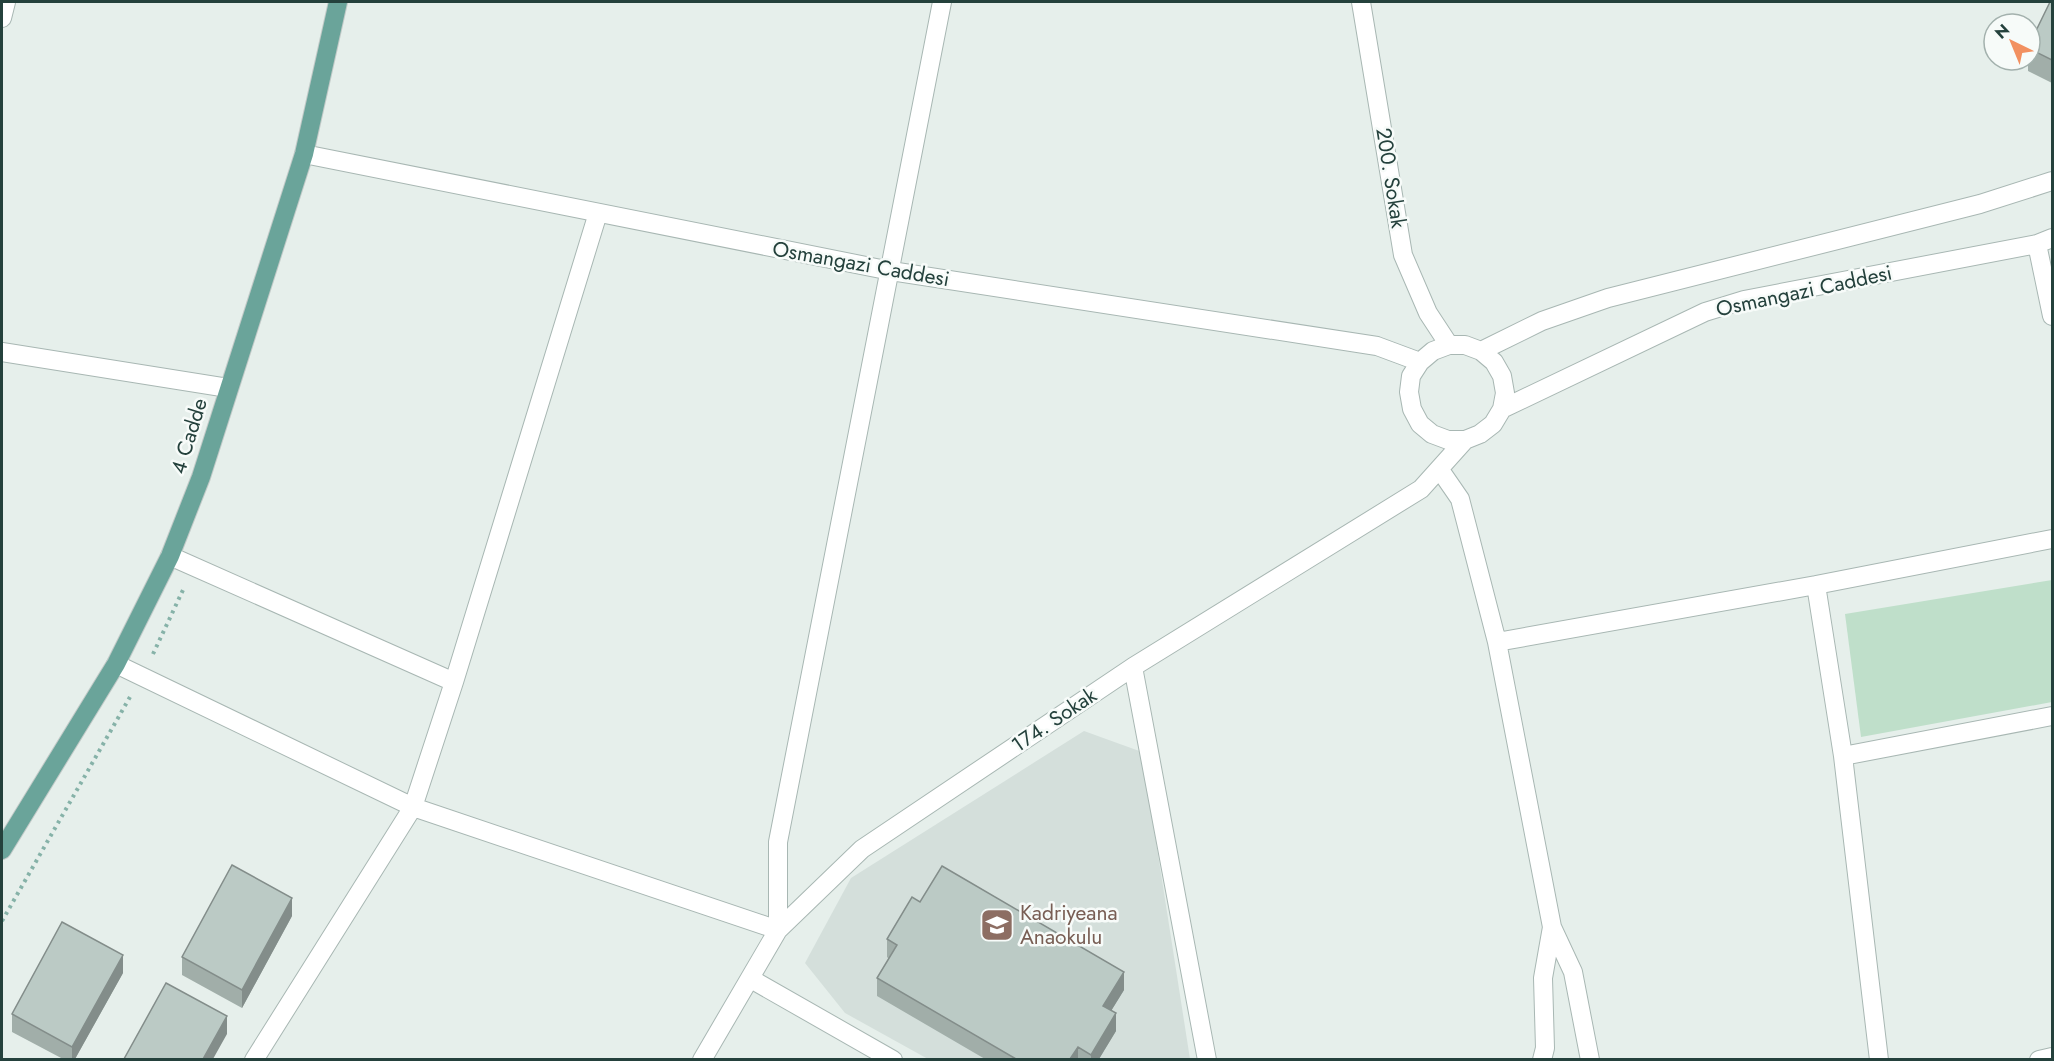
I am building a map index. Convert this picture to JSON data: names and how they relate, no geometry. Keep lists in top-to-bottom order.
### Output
{
  "streets": {
    "main road": ["4 Cadde"],
    "street": ["200. Sokak", "Osmangazi Caddesi", "174. Sokak"]
  },
  "crossings": [
    ["200. Sokak", "Osmangazi Caddesi"],
    ["200. Sokak", "174. Sokak"],
    ["Osmangazi Caddesi", "4 Cadde"],
    ["Osmangazi Caddesi", "174. Sokak"]
  ],
  "places": {
    "school or university": ["Kadriyeana Anaokulu"]
  },
  "north": "top left"
}
